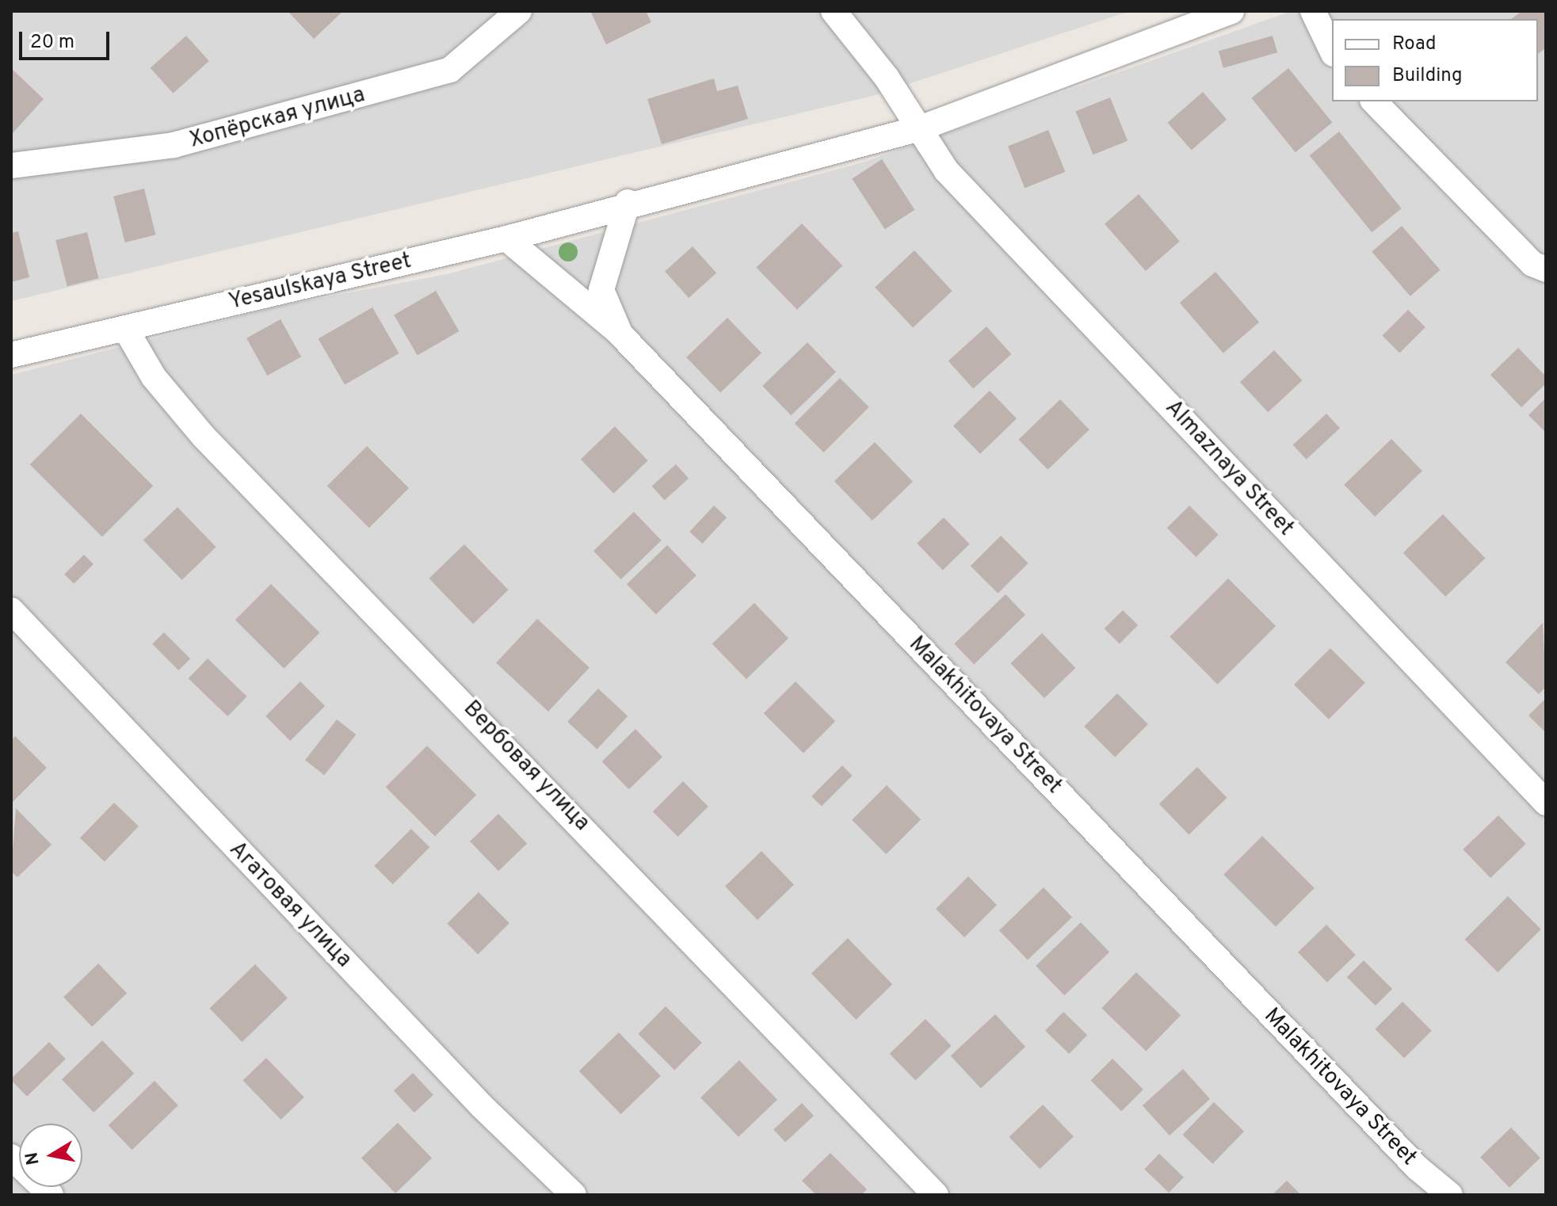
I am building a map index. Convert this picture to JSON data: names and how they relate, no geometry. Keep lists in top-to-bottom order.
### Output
{
  "streets": {
    "street": [
      "Хопёрская улица",
      "Yesaulskaya Street",
      "Almaznaya Street",
      "Malakhitovaya Street",
      "Вербовая улица",
      "Агатовая улица"
    ]
  },
  "crossings": [
    ["Yesaulskaya Street", "Almaznaya Street"],
    ["Yesaulskaya Street", "Malakhitovaya Street"],
    ["Yesaulskaya Street", "Вербовая улица"]
  ],
  "legend": ["Road", "Building"],
  "scale_bar": "20 m",
  "north": "left"
}
